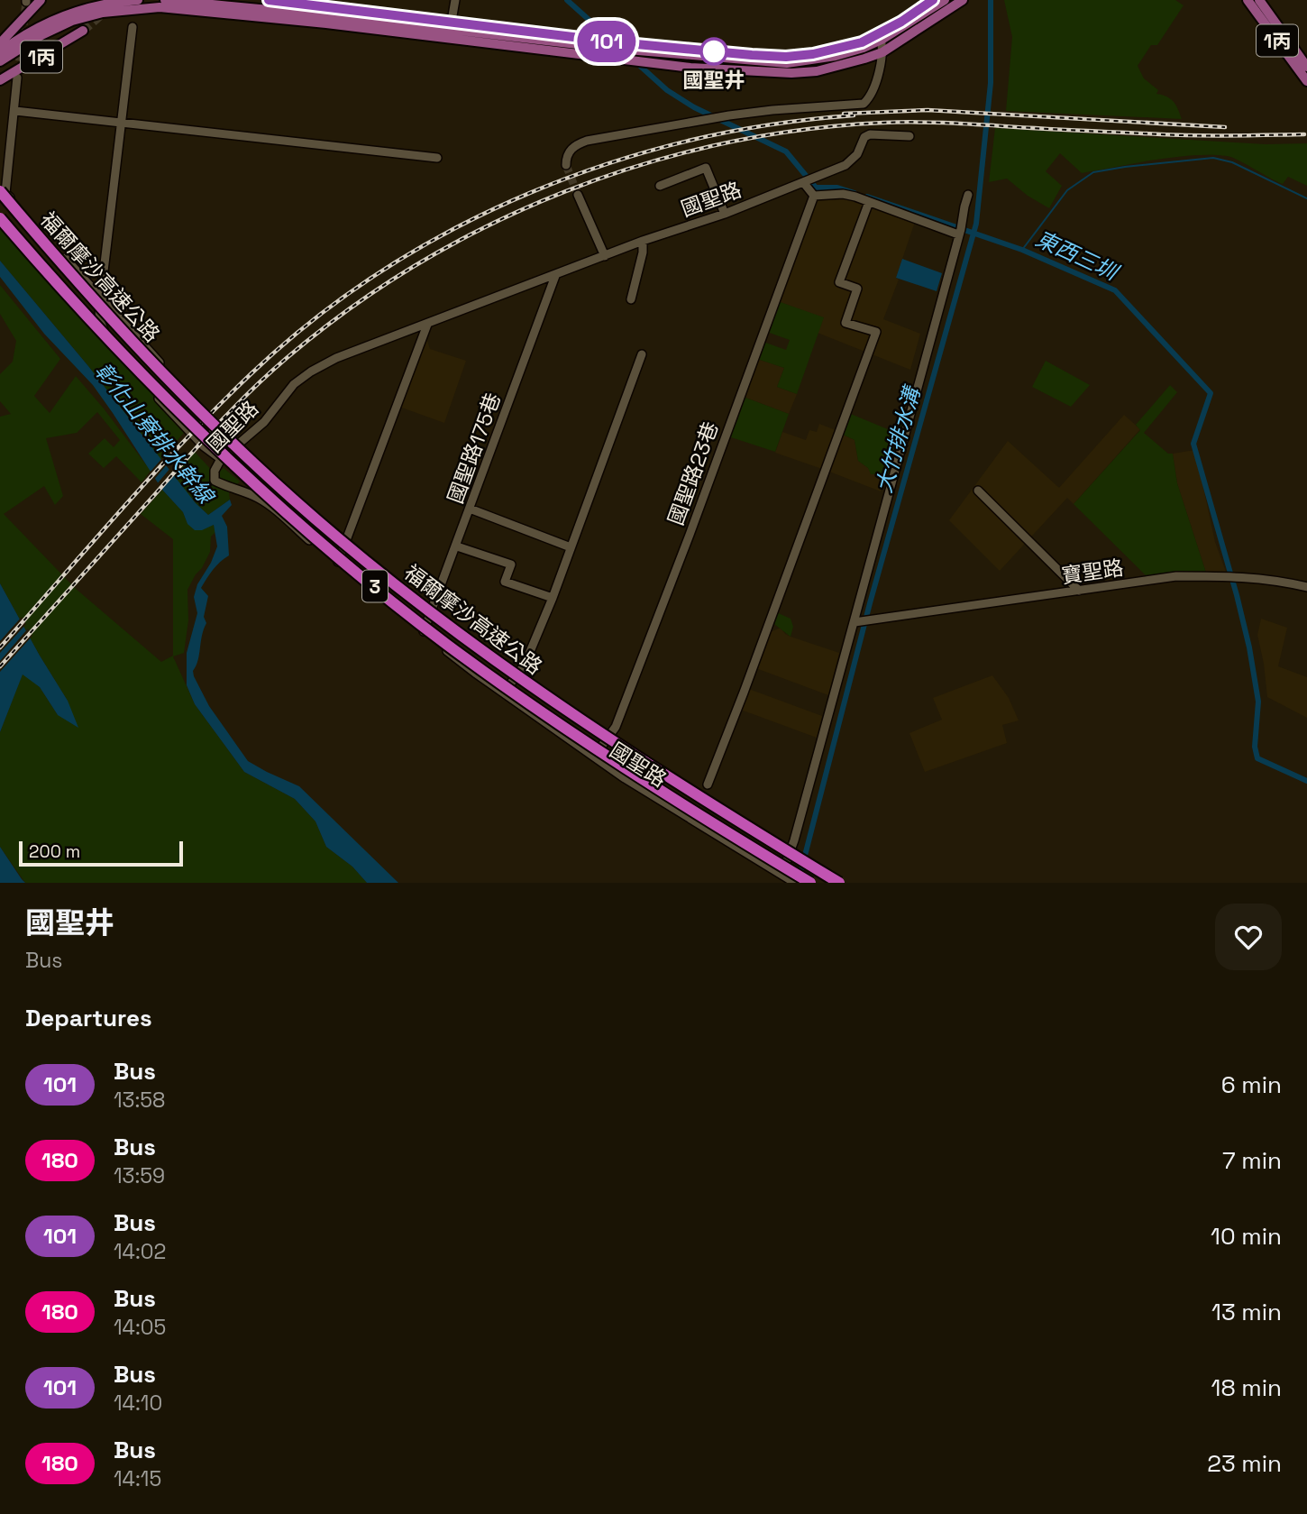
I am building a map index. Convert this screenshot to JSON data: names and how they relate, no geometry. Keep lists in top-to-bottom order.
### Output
{
  "streets": {
    "highway": ["福爾摩沙高速公路", "3"],
    "main road": ["1丙"],
    "street": [
      "國聖路",
      "國聖路175巷",
      "國聖路23巷",
      "寶聖路"
    ]
  },
  "crossings": [
    ["國聖路", "國聖路175巷"],
    ["國聖路", "國聖路23巷"]
  ],
  "water": ["東西三圳", "彰化山寮排水幹線", "大竹排水溝"],
  "places": ["國聖井"],
  "lines": ["bus line 101"],
  "scale_bar": "200 m",
  "page": {
    "on_map": "101",
    "scale": "200 m",
    "heading": [
      ["國聖井", "Bus"],
      "Departures"
    ],
    "list": [
      {
        "mark": "101",
        "name": "Bus",
        "note": "13:58",
        "value": "6 min"
      },
      {
        "mark": "180",
        "name": "Bus",
        "note": "13:59",
        "value": "7 min"
      },
      {
        "mark": "101",
        "name": "Bus",
        "note": "14:02",
        "value": "10 min"
      },
      {
        "mark": "180",
        "name": "Bus",
        "note": "14:05",
        "value": "13 min"
      },
      {
        "mark": "101",
        "name": "Bus",
        "note": "14:10",
        "value": "18 min"
      },
      {
        "mark": "180",
        "name": "Bus",
        "note": "14:15",
        "value": "23 min"
      }
    ]
  }
}
